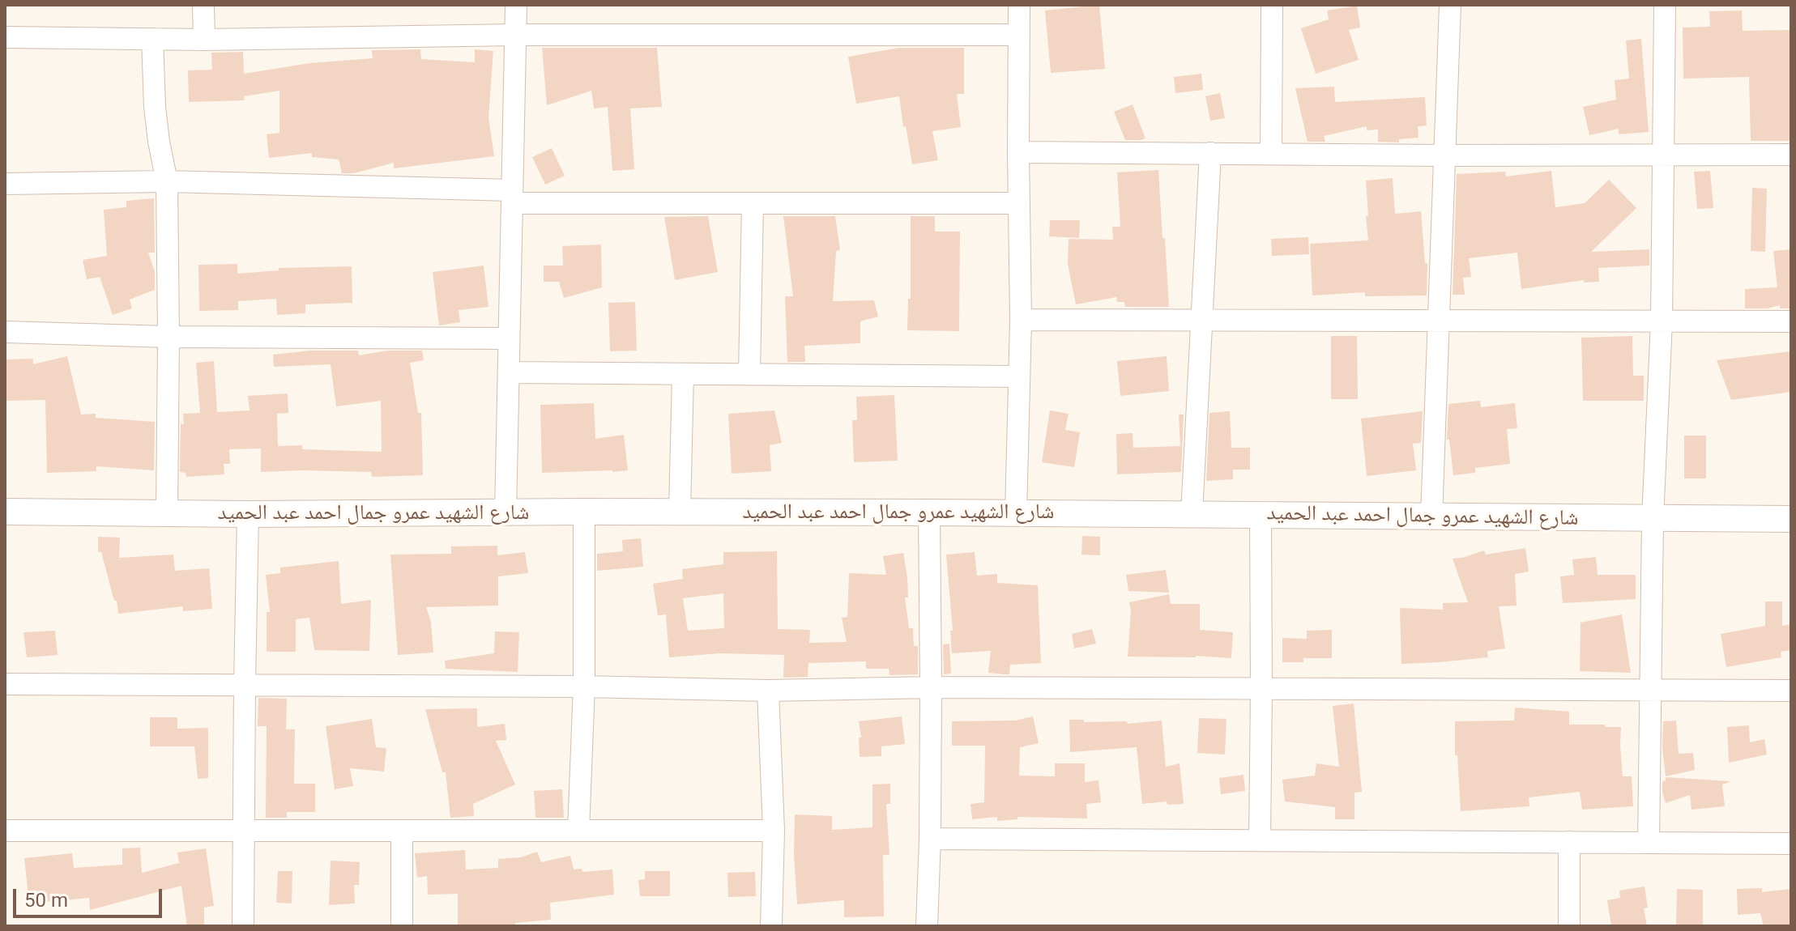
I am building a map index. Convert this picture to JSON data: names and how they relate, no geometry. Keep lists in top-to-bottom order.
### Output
{
  "streets": {
    "street": ["شارع الشهيد عمرو جمال احمد عبد الحميد"]
  },
  "scale_bar": "50 m"
}
